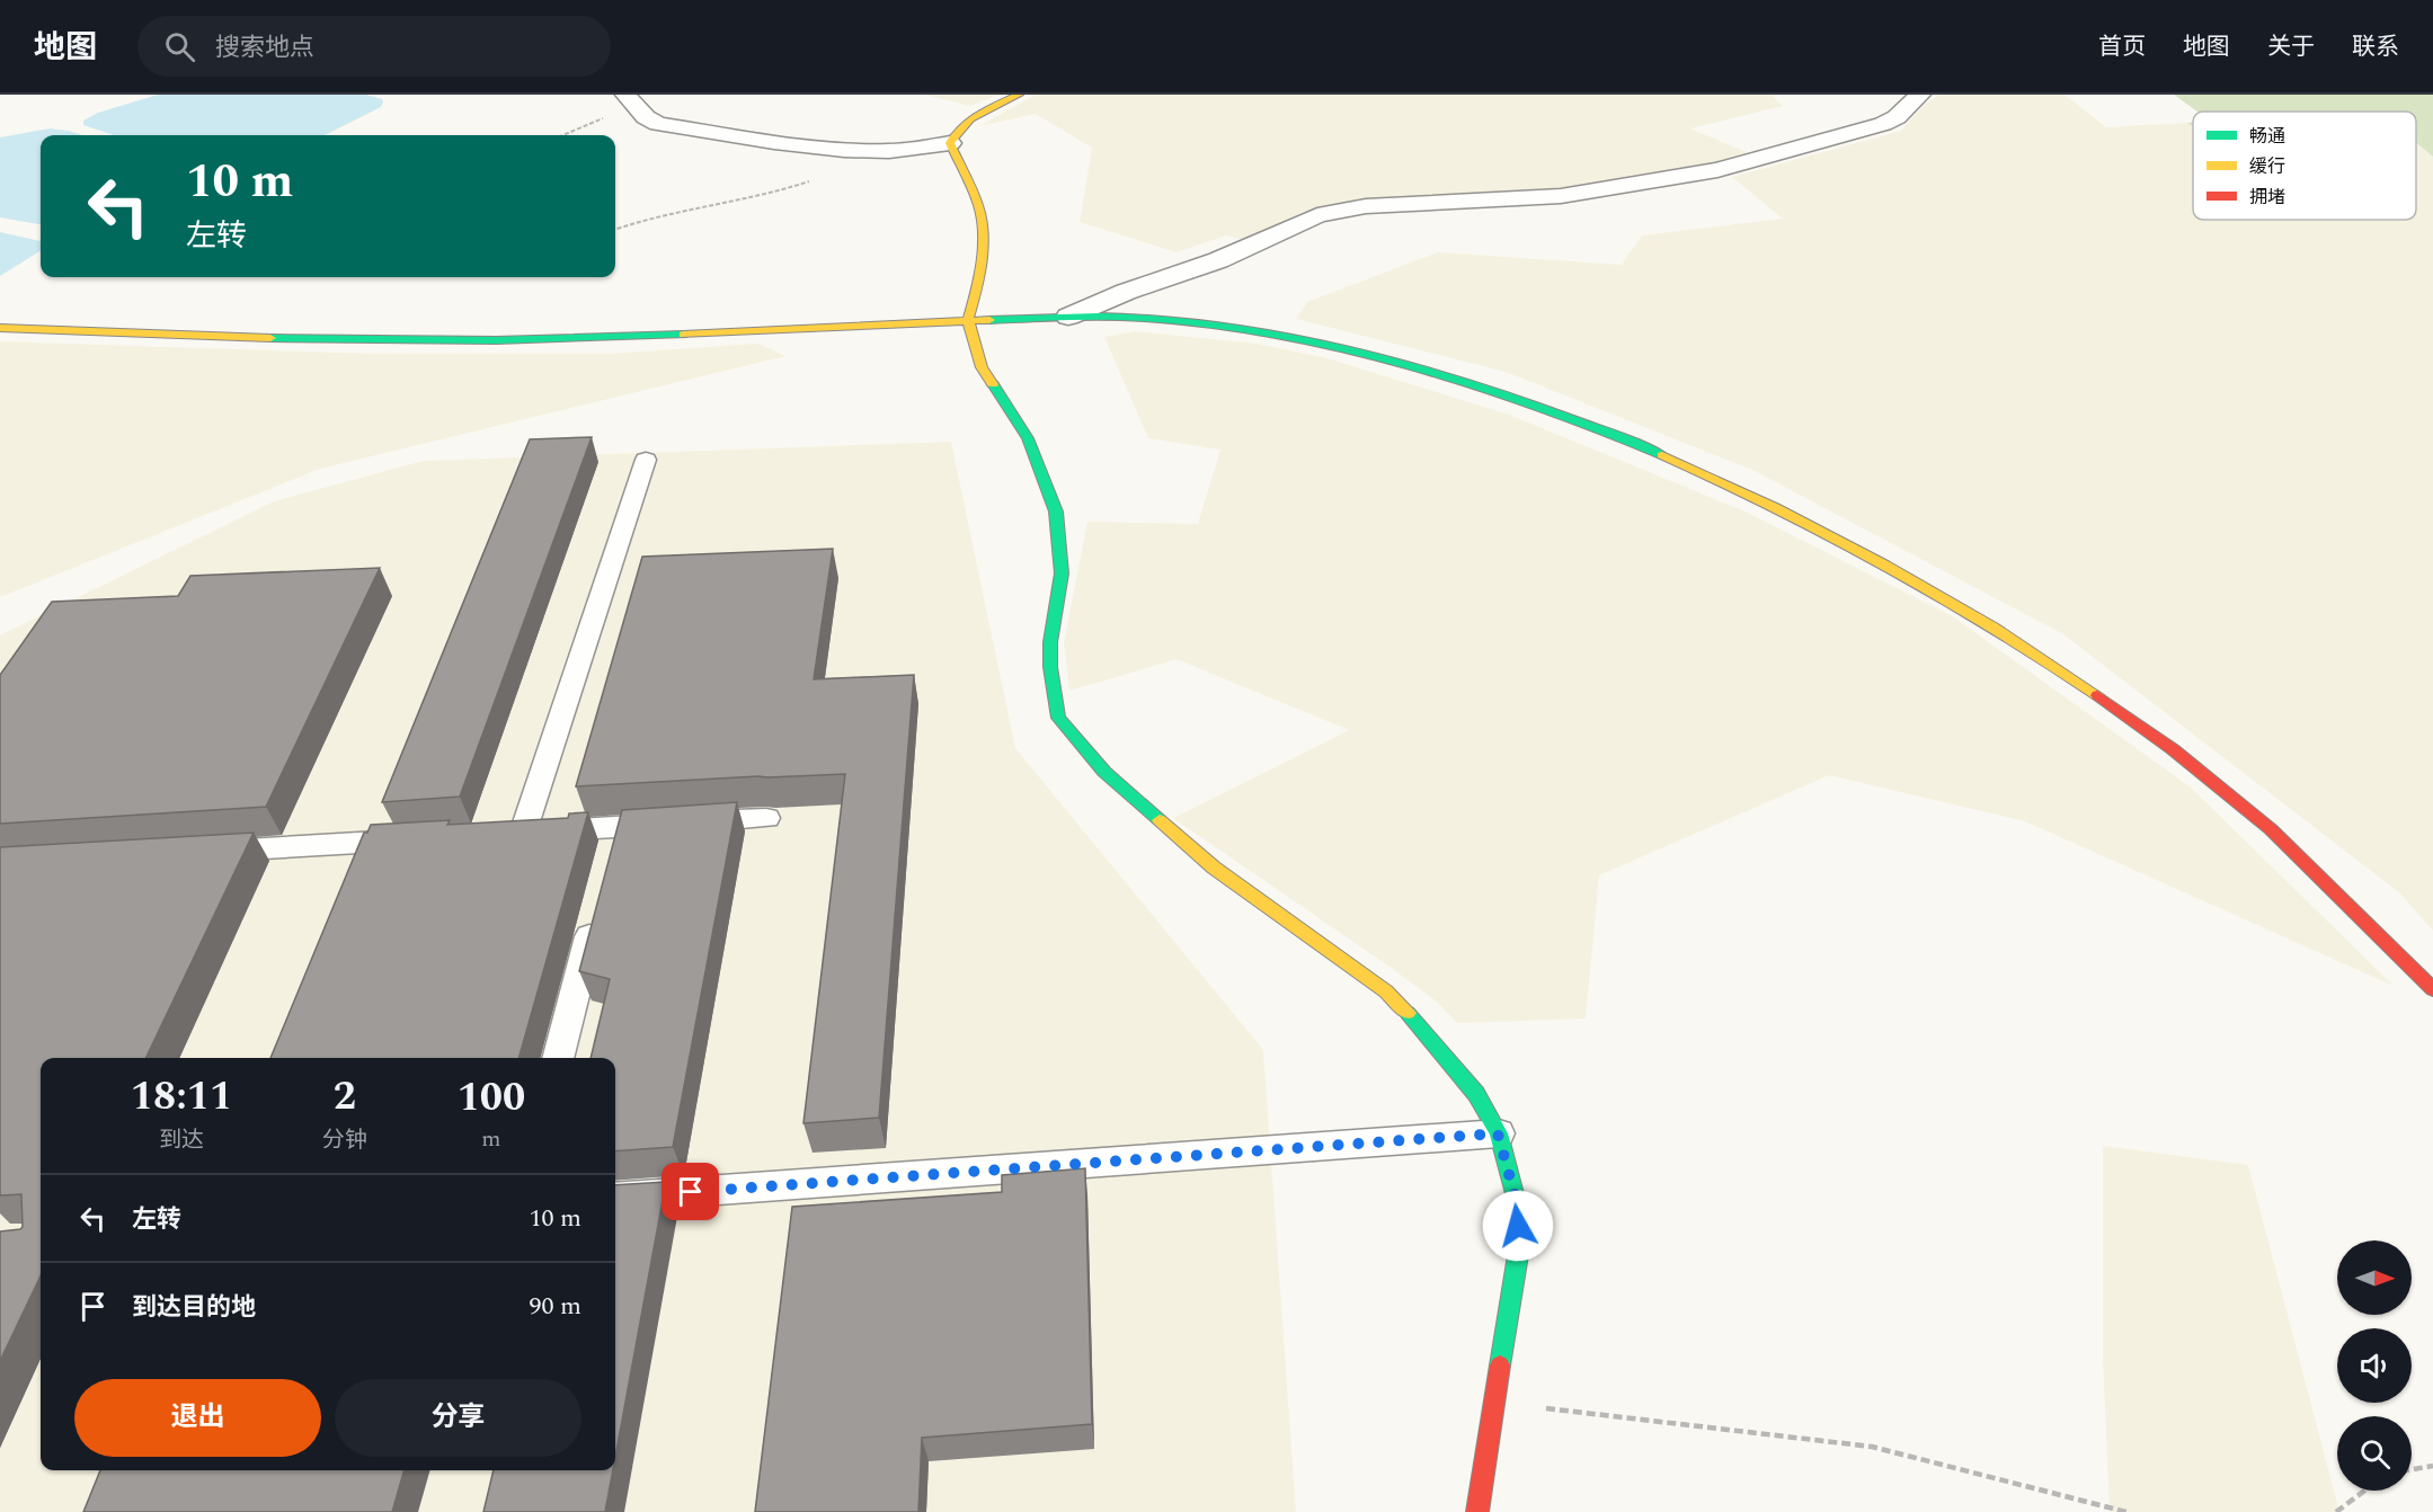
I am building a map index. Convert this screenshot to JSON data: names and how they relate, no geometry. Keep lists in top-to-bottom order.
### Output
{
  "legend": ["畅通", "缓行", "拥堵"],
  "north": "right",
  "page": {
    "header": "地图",
    "search": "搜索地点",
    "nav": [
      "首页",
      "地图",
      "关于",
      "联系"
    ],
    "turn": ["10 m", "左转"],
    "eta": [
      "18:11",
      "到达",
      "2",
      "分钟",
      "100",
      "m"
    ],
    "list": [
      {
        "name": "左转",
        "value": "10 m"
      },
      {
        "name": "到达目的地",
        "value": "90 m"
      }
    ],
    "buttons": ["退出", "分享"]
  }
}
